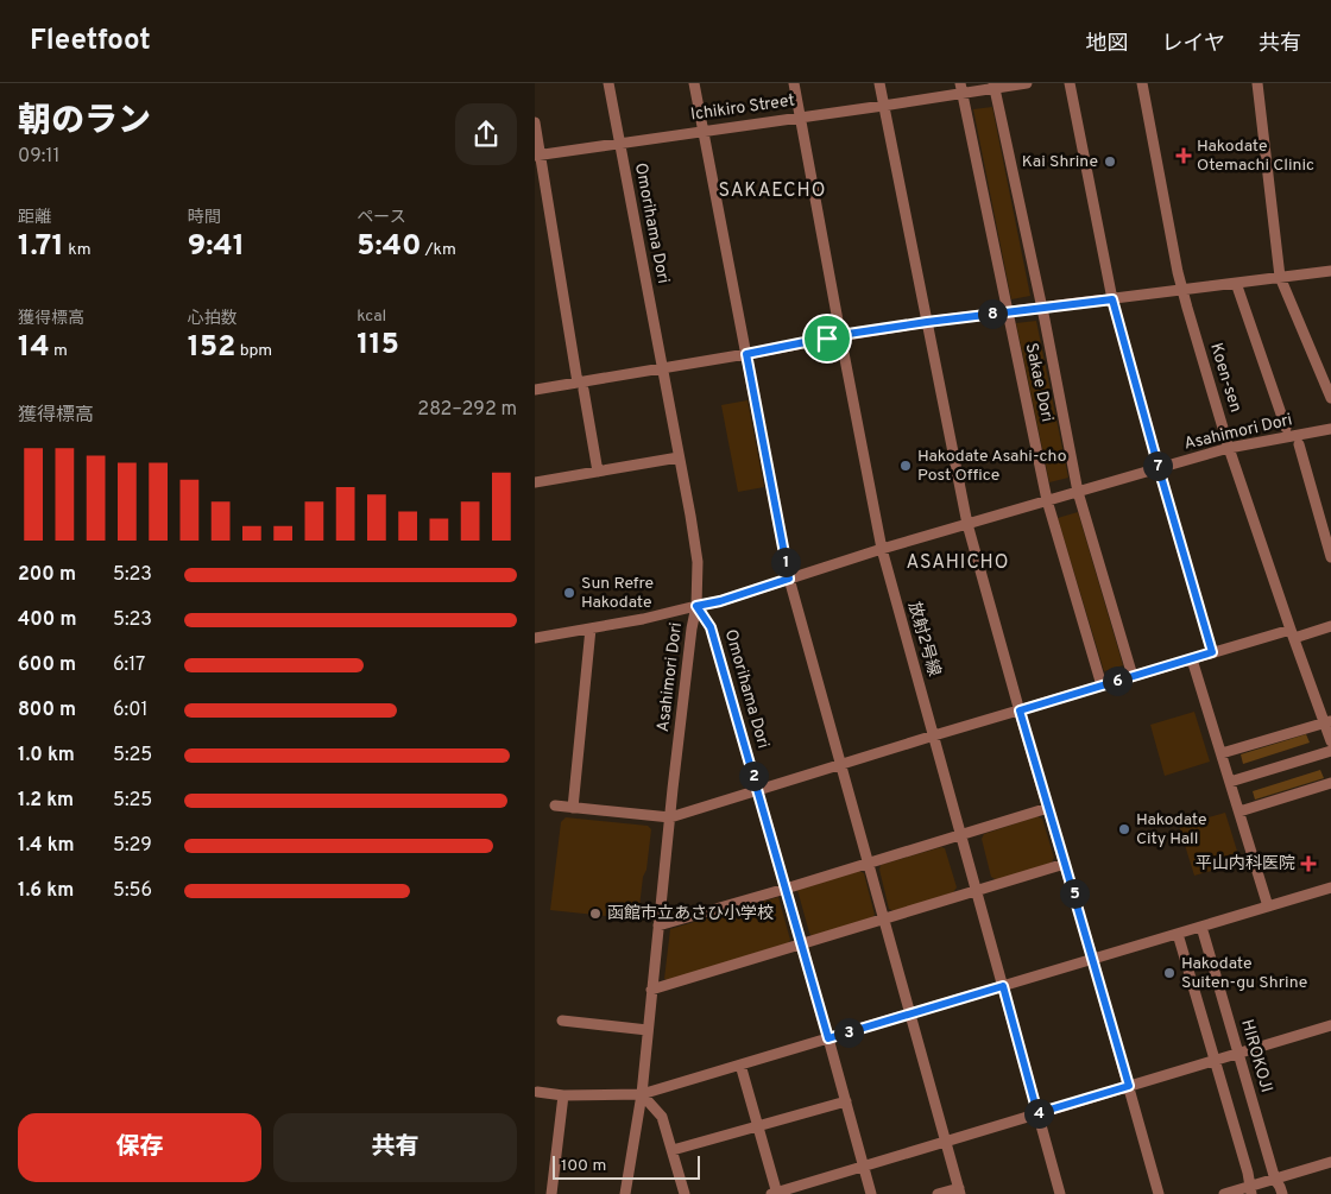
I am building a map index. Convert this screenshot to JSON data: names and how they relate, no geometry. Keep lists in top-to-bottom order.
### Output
{
  "streets": {
    "street": [
      "Ichikiro Street",
      "Omorihama Dori",
      "Koen-sen",
      "Sakae Dori",
      "Asahimori Dori",
      "放射2号線",
      "HIROKOJI"
    ]
  },
  "crossings": [
    ["Ichikiro Street", "Omorihama Dori"],
    ["Ichikiro Street", "Sakae Dori"],
    ["Ichikiro Street", "放射2号線"],
    ["Omorihama Dori", "Asahimori Dori"],
    ["Koen-sen", "Asahimori Dori"],
    ["Sakae Dori", "Asahimori Dori"],
    ["Asahimori Dori", "放射2号線"]
  ],
  "districts": ["SAKAECHO", "ASAHICHO"],
  "places": {
    "health": ["Hakodate Otemachi Clinic", "平山内科医院"],
    "other": [
      "Kai Shrine",
      "Hakodate Asahi-cho Post Office",
      "Sun Refre Hakodate",
      "Hakodate City Hall",
      "函館市立あさひ小学校",
      "Hakodate Suiten-gu Shrine"
    ]
  },
  "scale_bar": "100 m",
  "page": {
    "header": "Fleetfoot",
    "nav": ["地図", "レイヤ", "共有"],
    "heading": ["朝のラン", "09:11"],
    "stats": [
      ["距離", "1.71 km"],
      ["時間", "9:41"],
      ["ペース", "5:40 /km"],
      ["獲得標高", "14 m"],
      ["心拍数", "152 bpm"],
      ["kcal", "115"]
    ],
    "pins": [
      "8",
      "7",
      "1",
      "6",
      "2",
      "5",
      "3",
      "4"
    ],
    "chart": ["獲得標高", "282–292 m"],
    "list": [
      {
        "name": "200 m",
        "note": "5:23"
      },
      {
        "name": "400 m",
        "note": "5:23"
      },
      {
        "name": "600 m",
        "note": "6:17"
      },
      {
        "name": "800 m",
        "note": "6:01"
      },
      {
        "name": "1.0 km",
        "note": "5:25"
      },
      {
        "name": "1.2 km",
        "note": "5:25"
      },
      {
        "name": "1.4 km",
        "note": "5:29"
      },
      {
        "name": "1.6 km",
        "note": "5:56"
      }
    ],
    "buttons": ["保存", "共有"],
    "scale": "100 m"
  }
}
